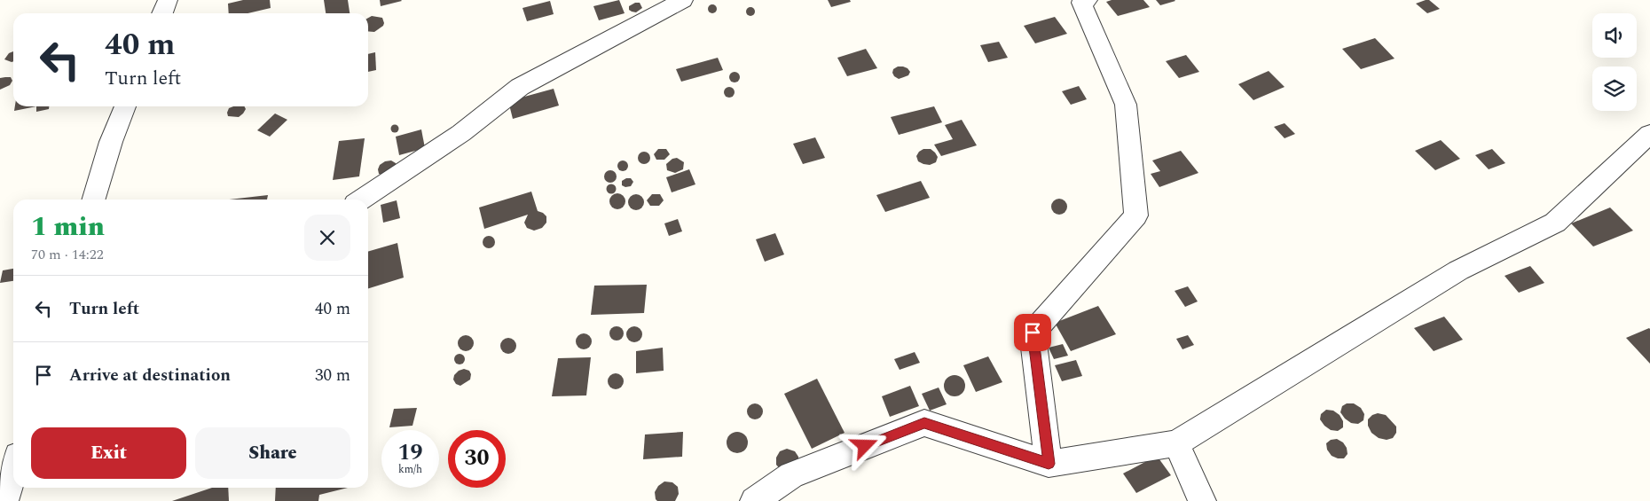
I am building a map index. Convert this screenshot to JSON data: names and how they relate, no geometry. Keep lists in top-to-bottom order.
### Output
{
  "page": {
    "turn": ["40 m", "Turn left"],
    "heading": ["1 min", "70 m · 14:22"],
    "list": [
      {
        "name": "Turn left",
        "value": "40 m"
      },
      {
        "name": "Arrive at destination",
        "value": "30 m"
      }
    ],
    "buttons": ["Exit", "Share"],
    "speed": "19 km/h",
    "limit": "30"
  }
}
